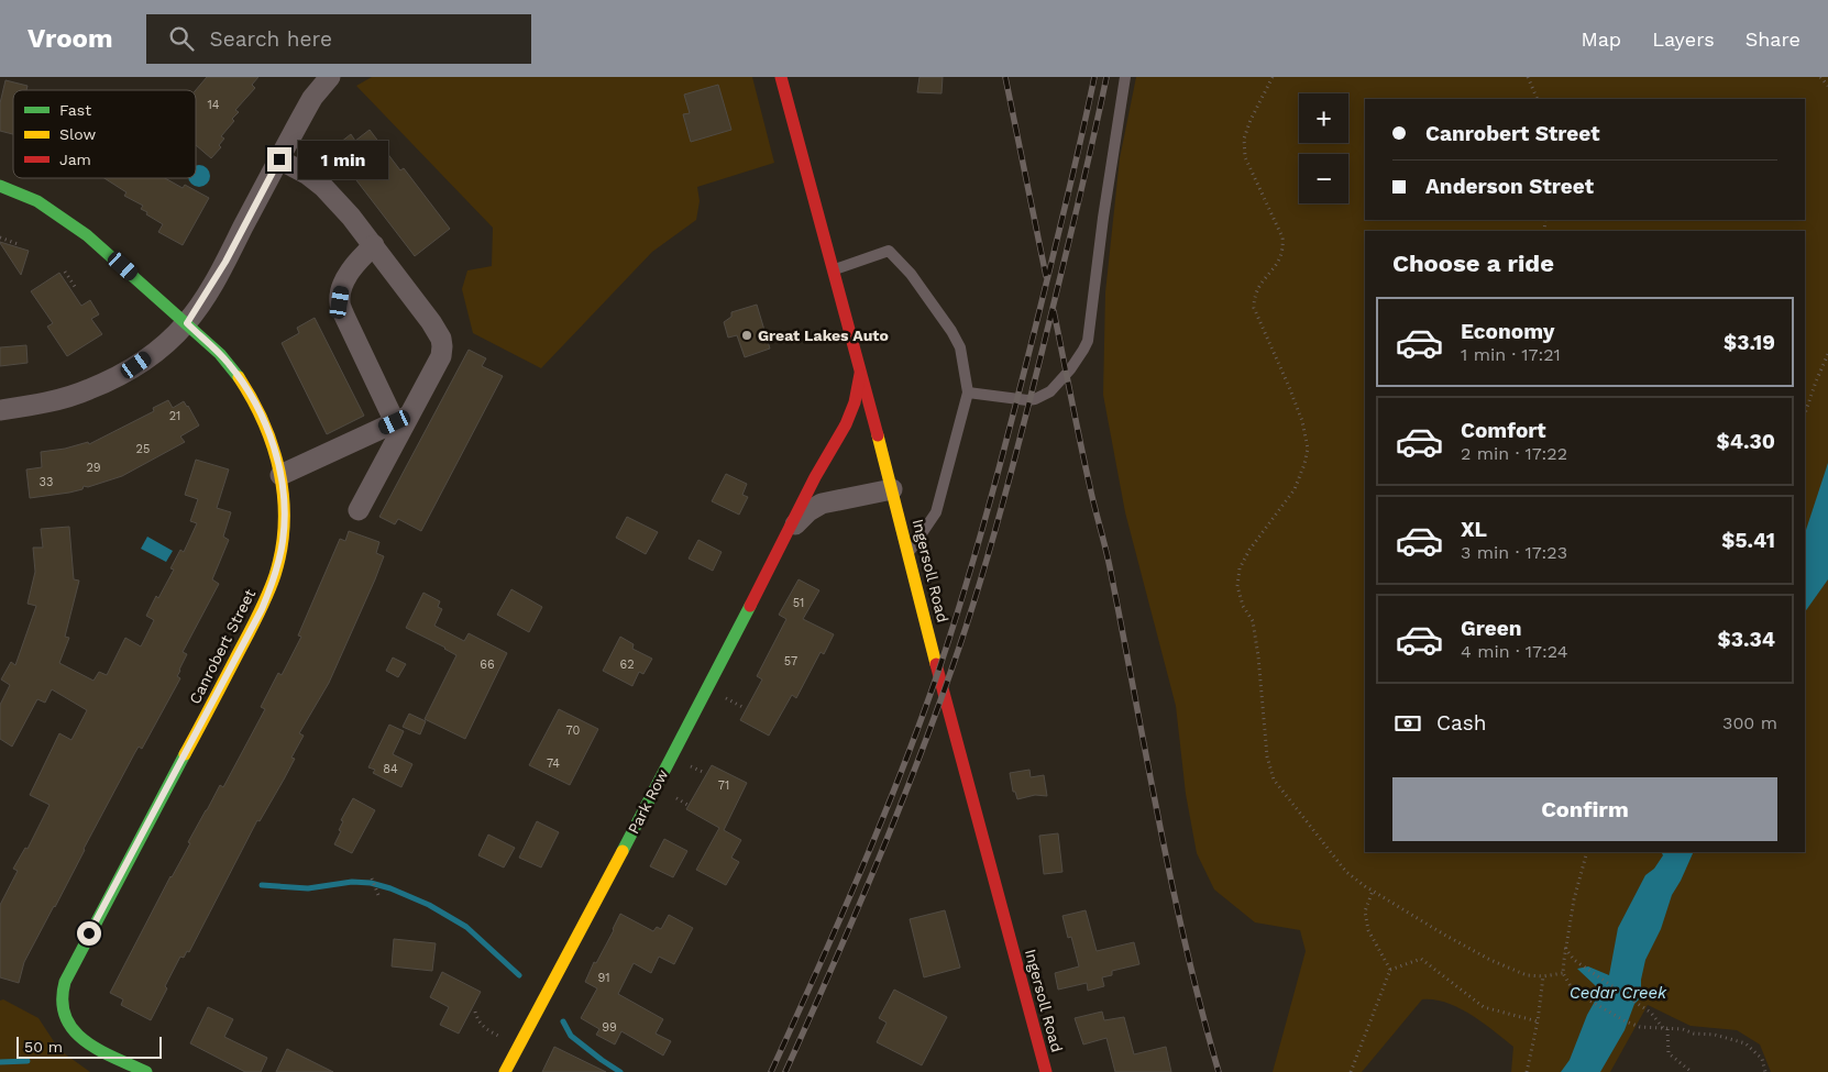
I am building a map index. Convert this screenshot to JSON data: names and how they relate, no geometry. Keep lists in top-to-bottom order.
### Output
{
  "streets": {
    "street": ["Ingersoll Road", "Canrobert Street", "Park Row"]
  },
  "crossings": [
    ["Ingersoll Road", "Park Row"]
  ],
  "water": ["Cedar Creek"],
  "places": ["Great Lakes Auto"],
  "house_numbers": [
    "14",
    "21",
    "25",
    "29",
    "33",
    "51",
    "57",
    "66",
    "62",
    "70",
    "74",
    "84",
    "71",
    "91",
    "99"
  ],
  "legend": ["Fast", "Slow", "Jam"],
  "scale_bar": "50 m",
  "page": {
    "header": "Vroom",
    "search": "Search here",
    "nav": ["Map", "Layers", "Share"],
    "map_buttons": ["+", "−"],
    "banner": ["Canrobert Street", "Anderson Street"],
    "bubble": "1 min",
    "heading": "Choose a ride",
    "list": [
      {
        "name": "Economy",
        "note": "1 min · 17:21",
        "value": "$3.19"
      },
      {
        "name": "Comfort",
        "note": "2 min · 17:22",
        "value": "$4.30"
      },
      {
        "name": "XL",
        "note": "3 min · 17:23",
        "value": "$5.41"
      },
      {
        "name": "Green",
        "note": "4 min · 17:24",
        "value": "$3.34"
      }
    ],
    "pay": ["Cash", "300 m"],
    "buttons": "Confirm",
    "scale": "50 m"
  }
}
